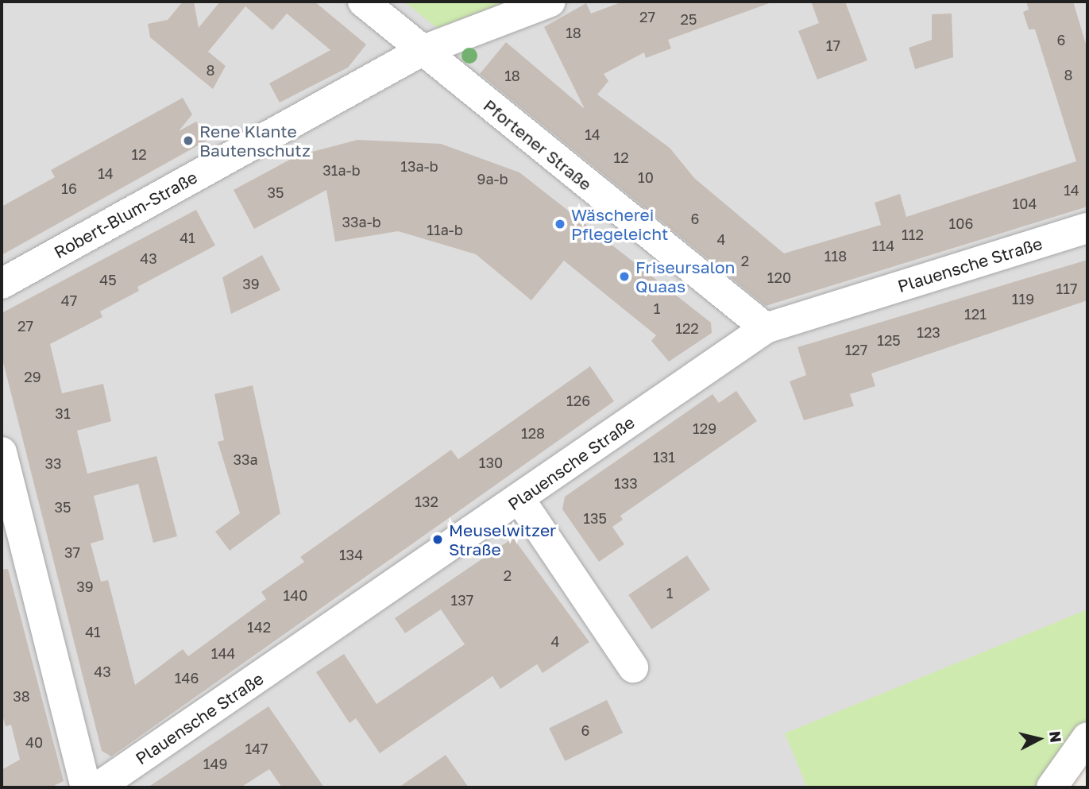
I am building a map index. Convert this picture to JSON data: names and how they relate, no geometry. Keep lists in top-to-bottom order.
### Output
{
  "streets": {
    "street": ["Pfortener Straße", "Robert-Blum-Straße", "Plauensche Straße"]
  },
  "crossings": [
    ["Pfortener Straße", "Robert-Blum-Straße"],
    ["Pfortener Straße", "Plauensche Straße"]
  ],
  "places": [
    "Rene Klante Bautenschutz",
    "Wäscherei Pflegeleicht",
    "Friseursalon Quaas",
    "Meuselwitzer Straße"
  ],
  "house_numbers": [
    "27",
    "25",
    "18",
    "6",
    "17",
    "8",
    "8",
    "18",
    "14",
    "12",
    "12",
    "13a-b",
    "31a-b",
    "14",
    "10",
    "9a-b",
    "16",
    "14",
    "35",
    "104",
    "6",
    "33a-b",
    "106",
    "11a-b",
    "112",
    "41",
    "4",
    "114",
    "118",
    "43",
    "2",
    "120",
    "45",
    "39",
    "117",
    "119",
    "47",
    "1",
    "121",
    "27",
    "122",
    "123",
    "125",
    "127",
    "29",
    "126",
    "31",
    "129",
    "128",
    "131",
    "33a",
    "130",
    "33",
    "133",
    "132",
    "35",
    "135",
    "37",
    "134",
    "2",
    "39",
    "1",
    "140",
    "137",
    "142",
    "41",
    "4",
    "144",
    "43",
    "146",
    "38",
    "6",
    "40",
    "147",
    "149"
  ],
  "north": "right"
}
